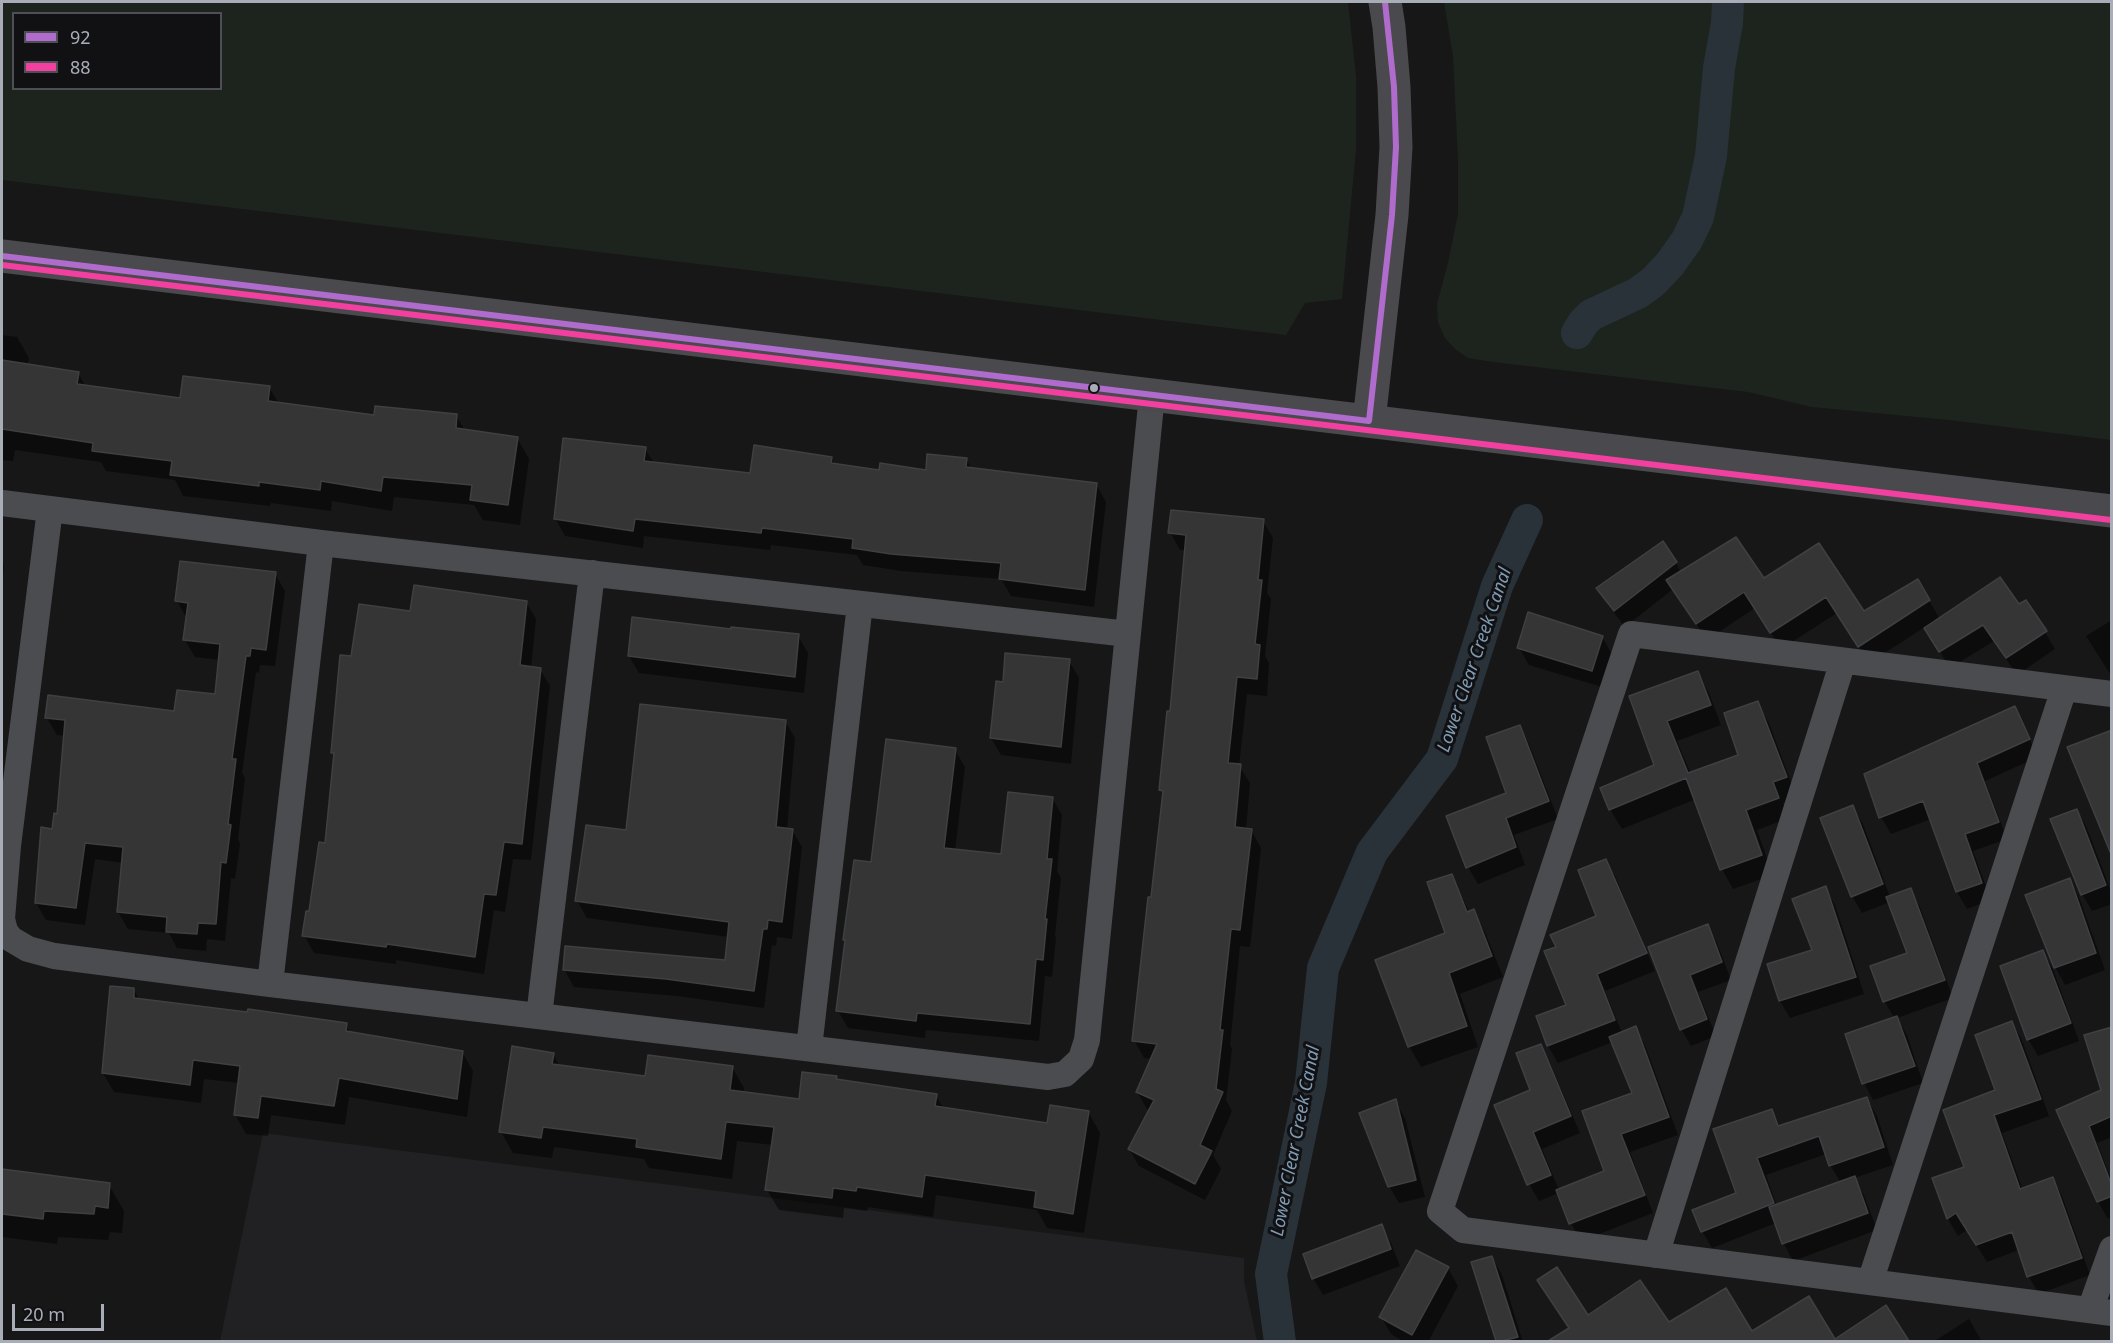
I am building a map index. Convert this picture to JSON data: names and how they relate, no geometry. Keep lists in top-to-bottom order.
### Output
{
  "water": ["Lower Clear Creek Canal"],
  "lines": ["transit line 92", "transit line 88"],
  "legend": ["92", "88"],
  "scale_bar": "20 m"
}
